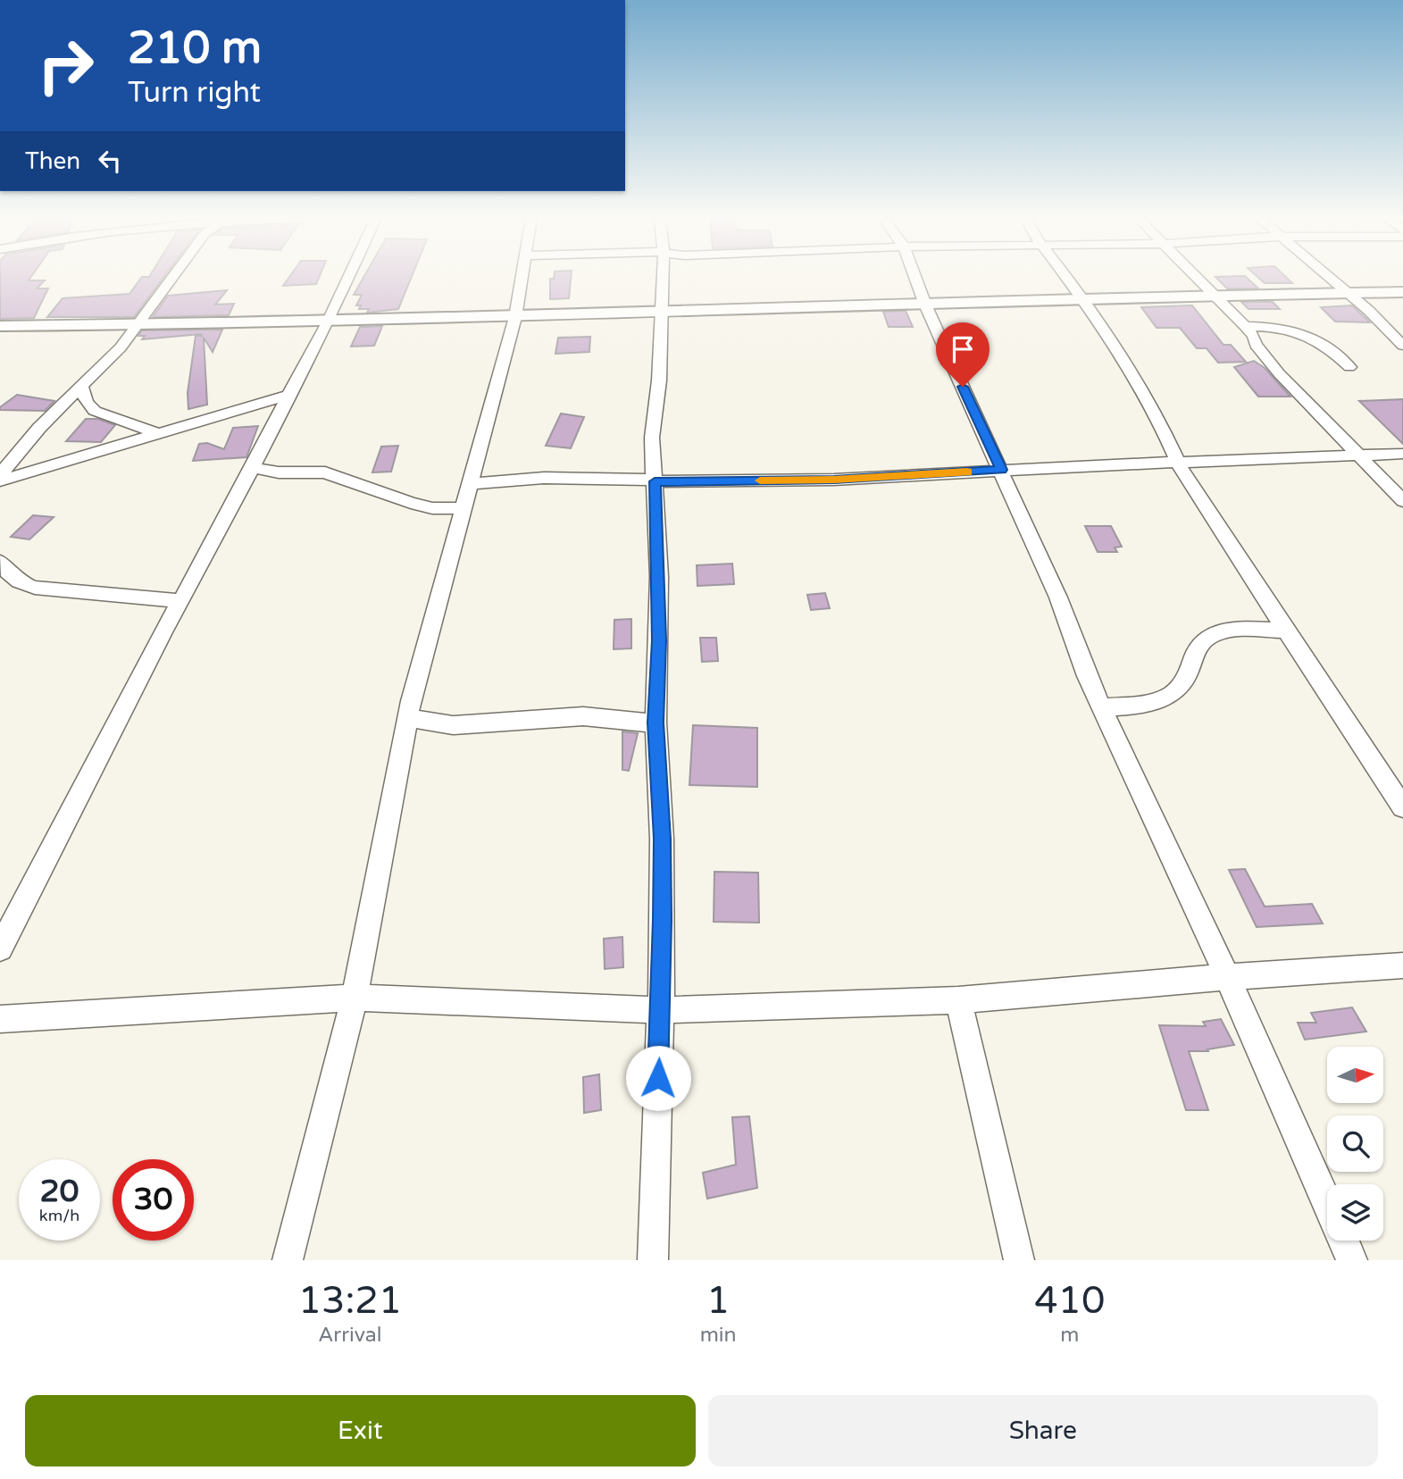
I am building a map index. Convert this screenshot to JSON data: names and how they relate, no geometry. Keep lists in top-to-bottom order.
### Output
{
  "north": "right",
  "page": {
    "turn": ["210 m", "Turn right"],
    "then": "Then",
    "speed": "20 km/h",
    "limit": "30",
    "eta": [
      "13:21",
      "Arrival",
      "1",
      "min",
      "410",
      "m"
    ],
    "buttons": ["Exit", "Share"]
  }
}
